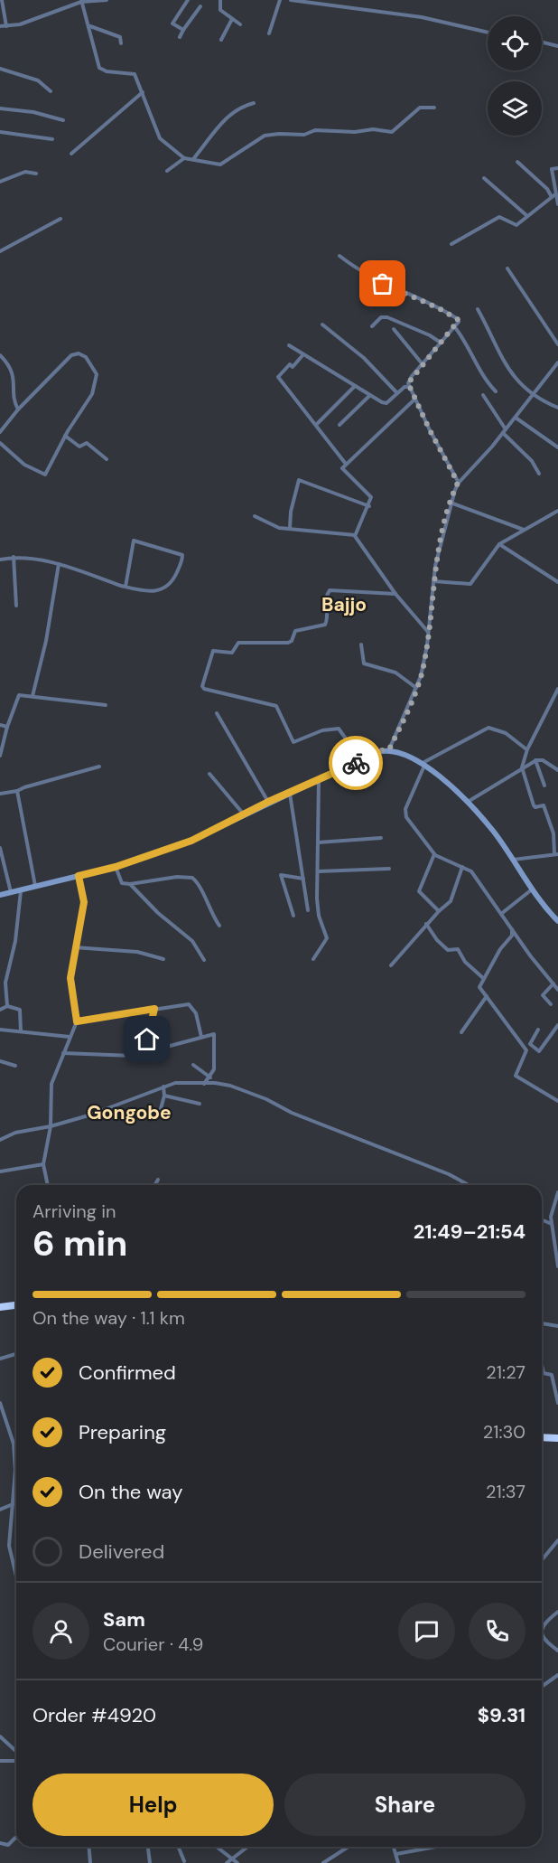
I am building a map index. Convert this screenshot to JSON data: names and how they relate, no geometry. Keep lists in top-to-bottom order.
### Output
{
  "districts": ["Bajjo", "Gongobe"],
  "page": {
    "heading": ["6 min", "Arriving in", "21:49–21:54"],
    "panel": [
      "Sam",
      "Courier · 4.9",
      "Order #4920",
      "$9.31"
    ],
    "bar": "On the way · 1.1 km",
    "list": [
      ["Confirmed", "21:27"],
      ["Preparing", "21:30"],
      ["On the way", "21:37"],
      "Delivered"
    ],
    "buttons": ["Help", "Share"]
  }
}
